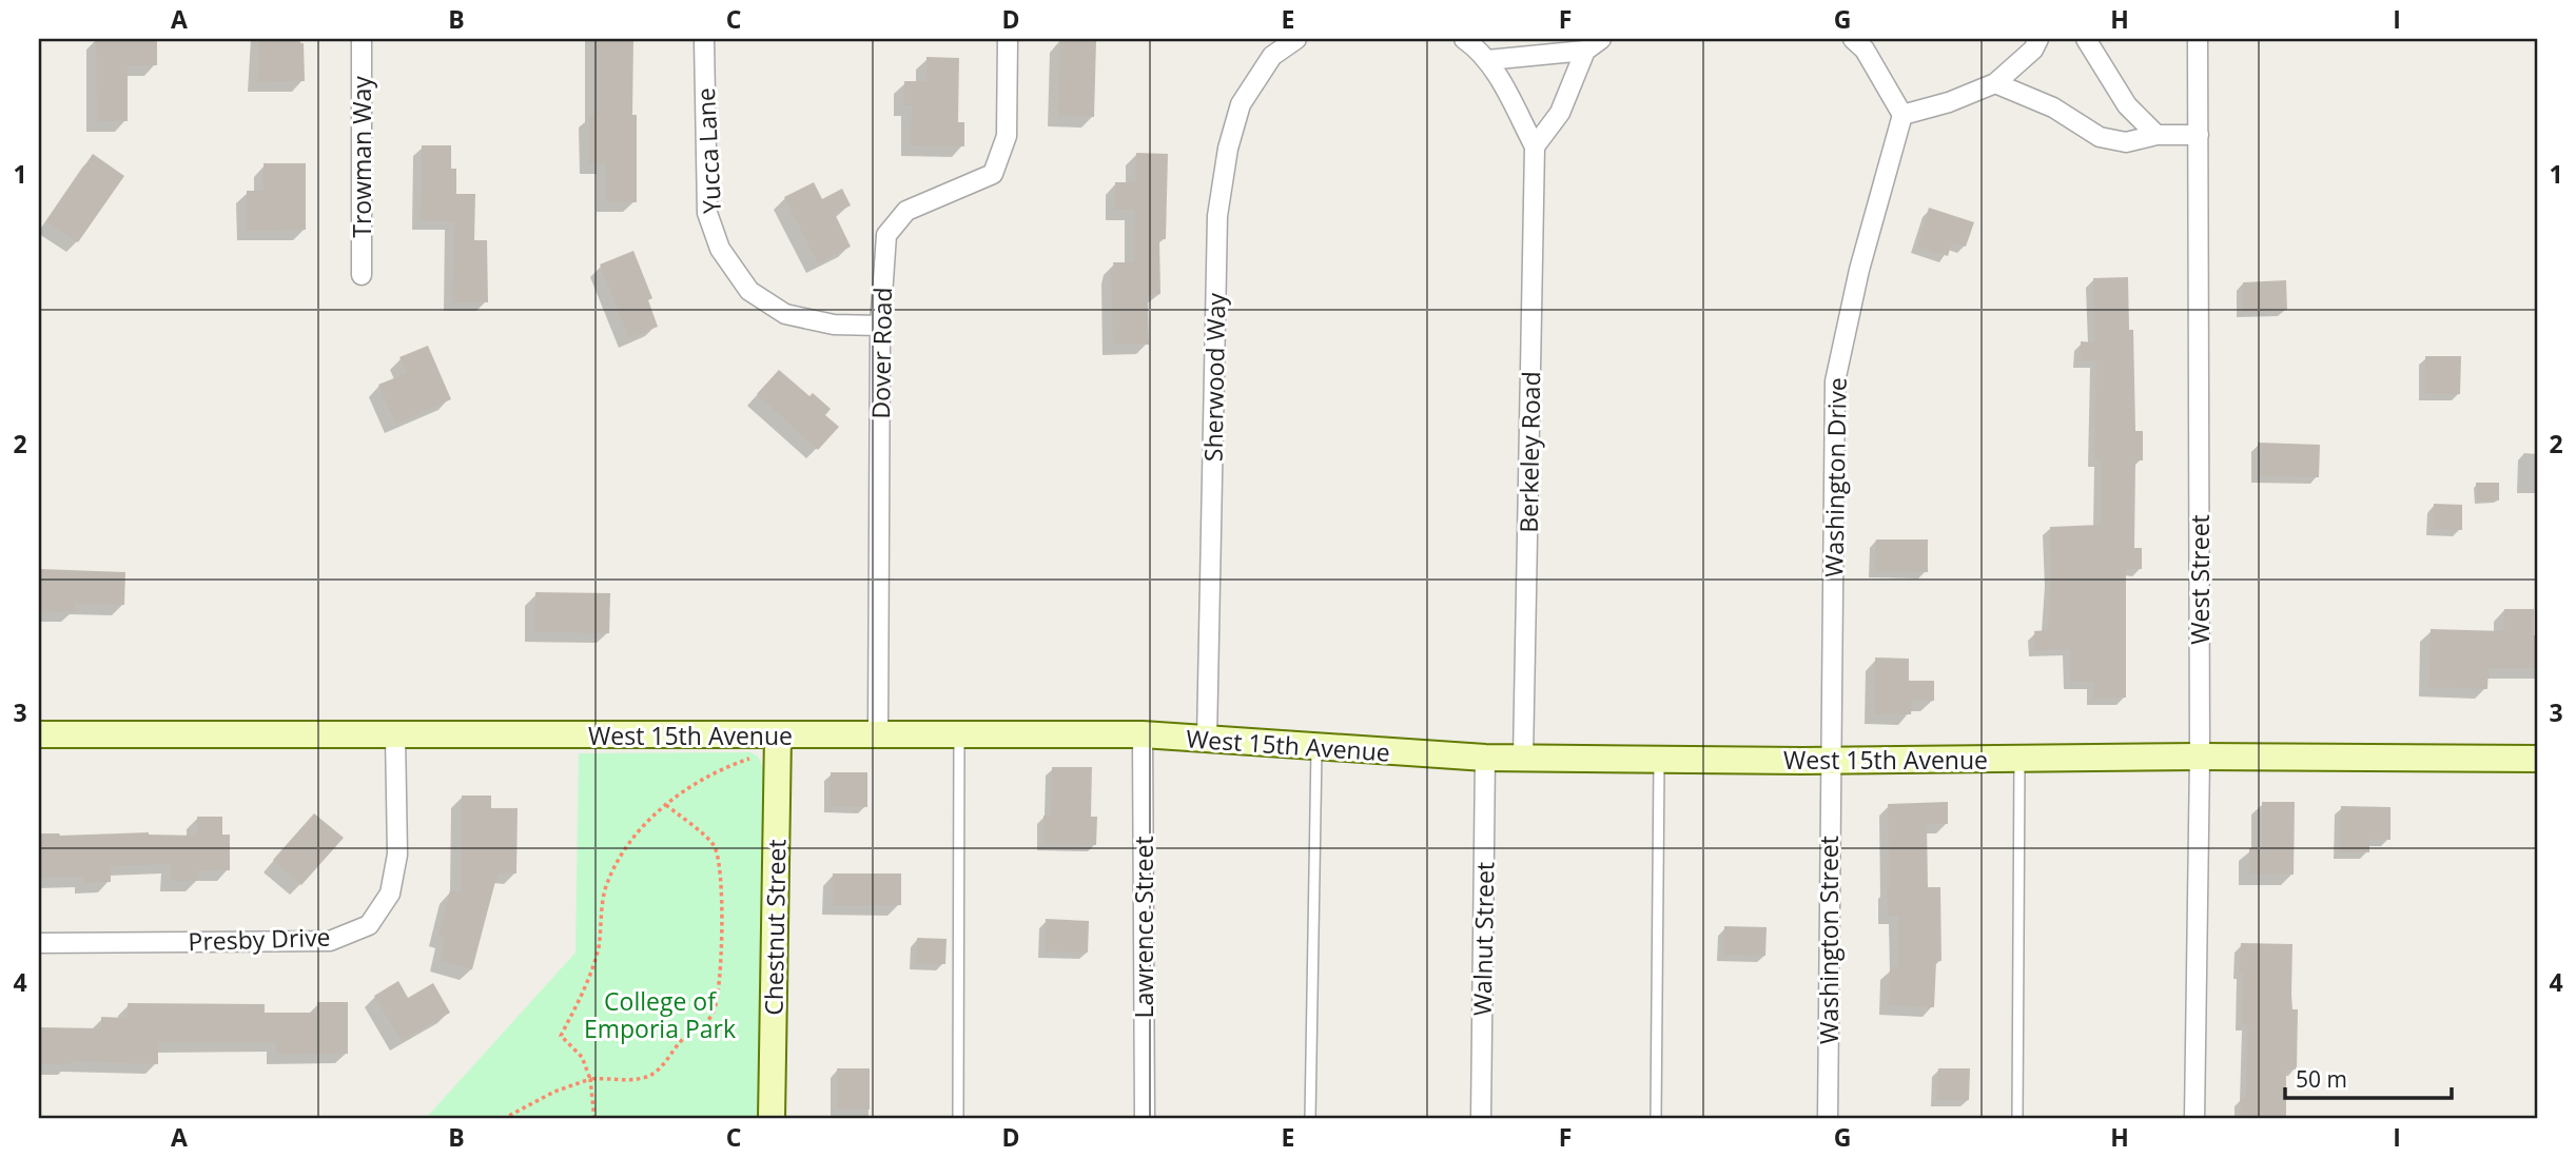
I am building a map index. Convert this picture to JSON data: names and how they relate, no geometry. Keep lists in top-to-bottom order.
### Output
{
  "streets": {
    "street": [
      "Yucca Lane",
      "Trowman Way",
      "Dover Road",
      "Sherwood Way",
      "Berkeley Road",
      "Washington Drive",
      "West Street",
      "West 15th Avenue",
      "Chestnut Street",
      "Lawrence Street",
      "Presby Drive",
      "Walnut Street",
      "Washington Street"
    ]
  },
  "crossings": [
    ["Yucca Lane", "Dover Road"],
    ["Dover Road", "West 15th Avenue"],
    ["Sherwood Way", "West 15th Avenue"],
    ["Berkeley Road", "West 15th Avenue"],
    ["Washington Drive", "West 15th Avenue"],
    ["Washington Drive", "Washington Street"],
    ["West Street", "West 15th Avenue"],
    ["West 15th Avenue", "Chestnut Street"],
    ["West 15th Avenue", "Lawrence Street"],
    ["West 15th Avenue", "Presby Drive"],
    ["West 15th Avenue", "Walnut Street"],
    ["West 15th Avenue", "Washington Street"]
  ],
  "parks": ["College of Emporia Park"],
  "scale_bar": "50 m",
  "grid": {
    "columns": [
      "A",
      "B",
      "C",
      "D",
      "E",
      "F",
      "G",
      "H",
      "I"
    ],
    "rows": [
      "1",
      "2",
      "3",
      "4"
    ]
  }
}
